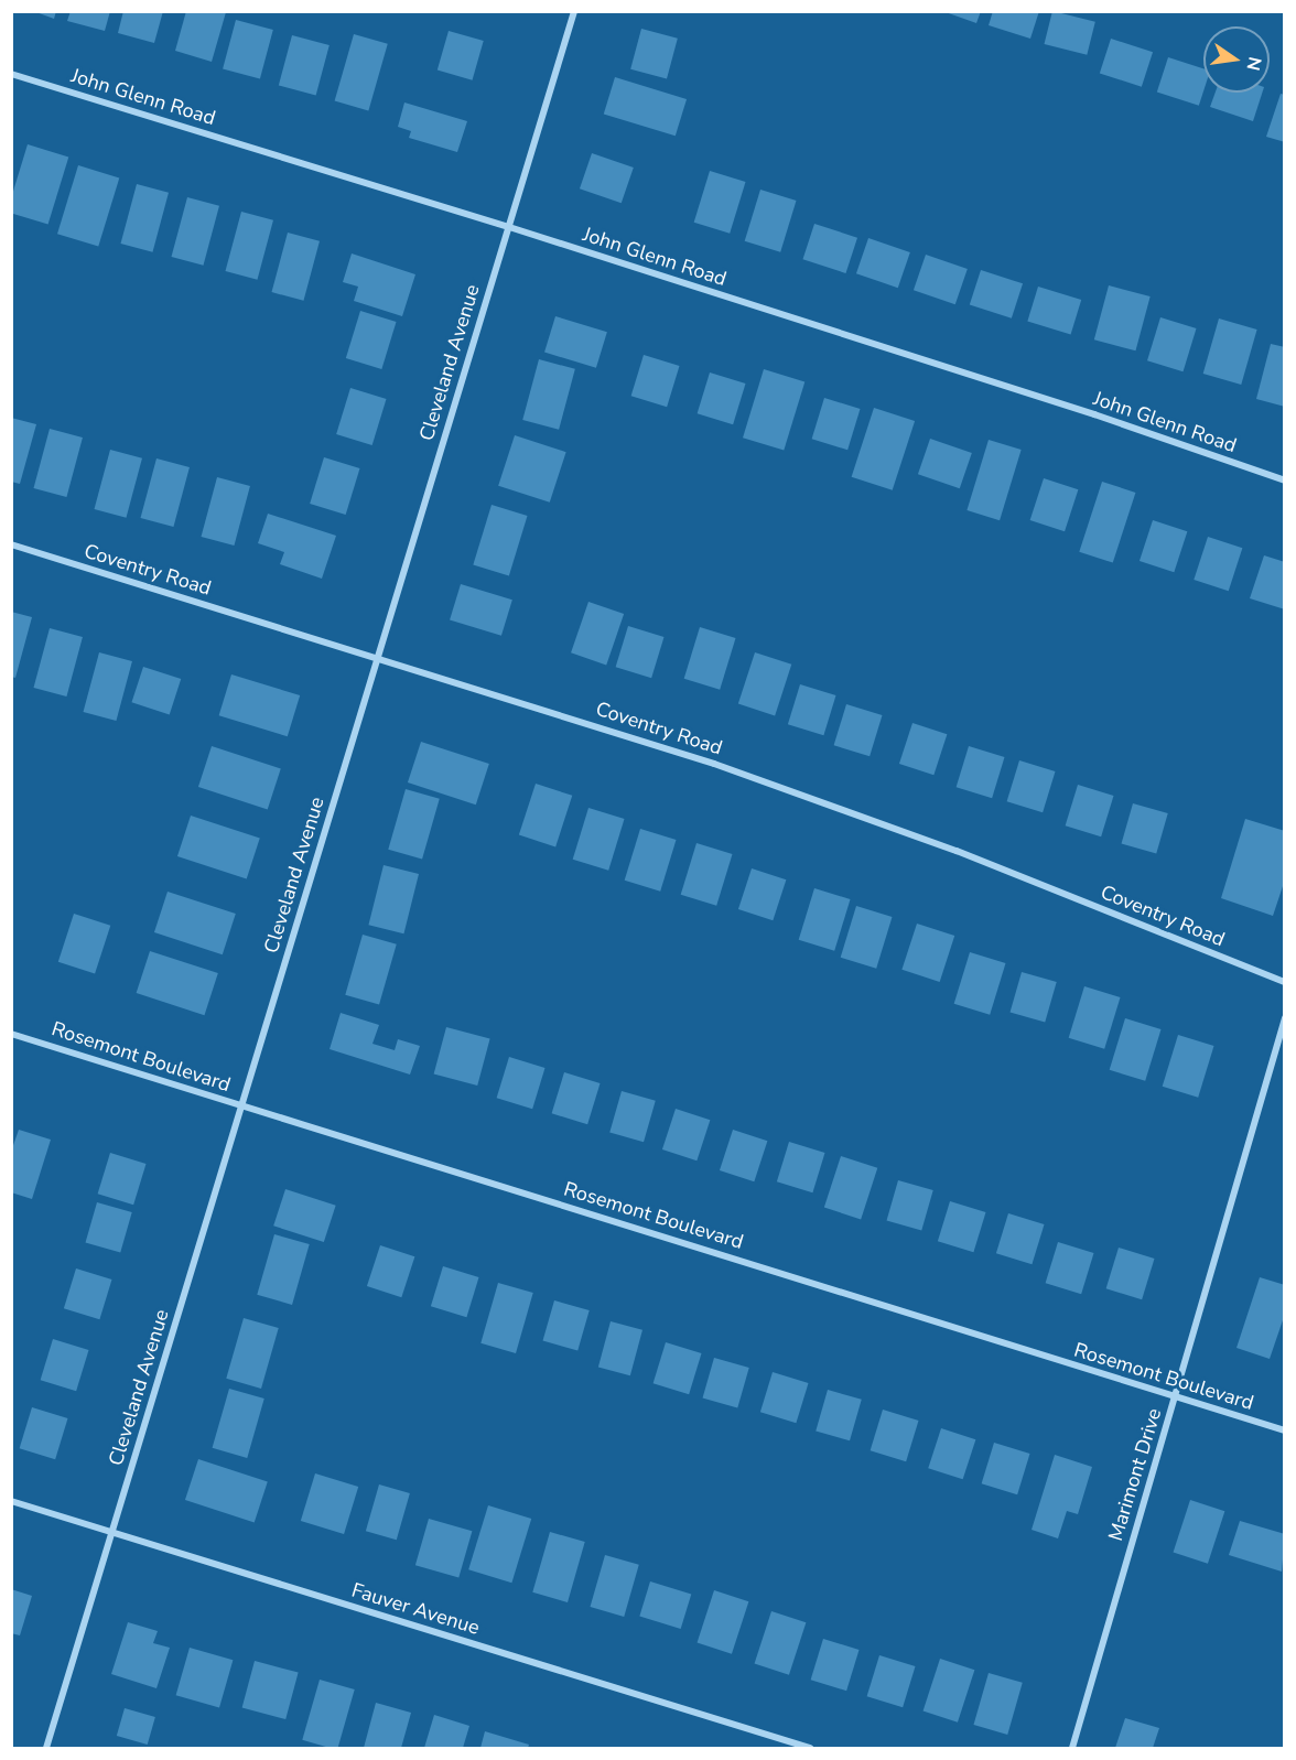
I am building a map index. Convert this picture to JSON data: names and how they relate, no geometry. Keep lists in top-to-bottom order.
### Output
{
  "streets": {
    "street": [
      "John Glenn Road",
      "Cleveland Avenue",
      "Coventry Road",
      "Rosemont Boulevard",
      "Marimont Drive",
      "Fauver Avenue"
    ]
  },
  "crossings": [
    ["John Glenn Road", "Cleveland Avenue"],
    ["Cleveland Avenue", "Coventry Road"],
    ["Cleveland Avenue", "Rosemont Boulevard"],
    ["Cleveland Avenue", "Fauver Avenue"],
    ["Rosemont Boulevard", "Marimont Drive"]
  ],
  "north": "right"
}
